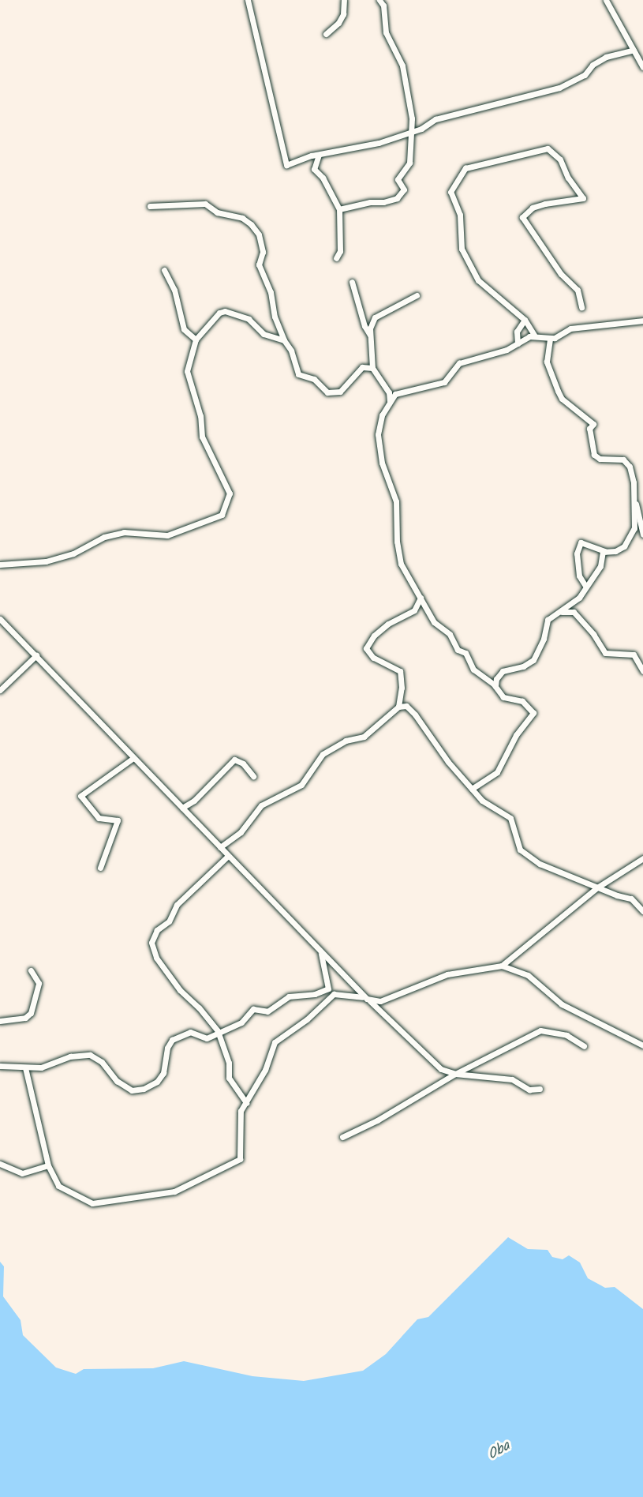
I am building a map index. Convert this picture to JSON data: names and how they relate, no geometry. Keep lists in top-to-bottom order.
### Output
{
  "water": ["Oba"]
}
